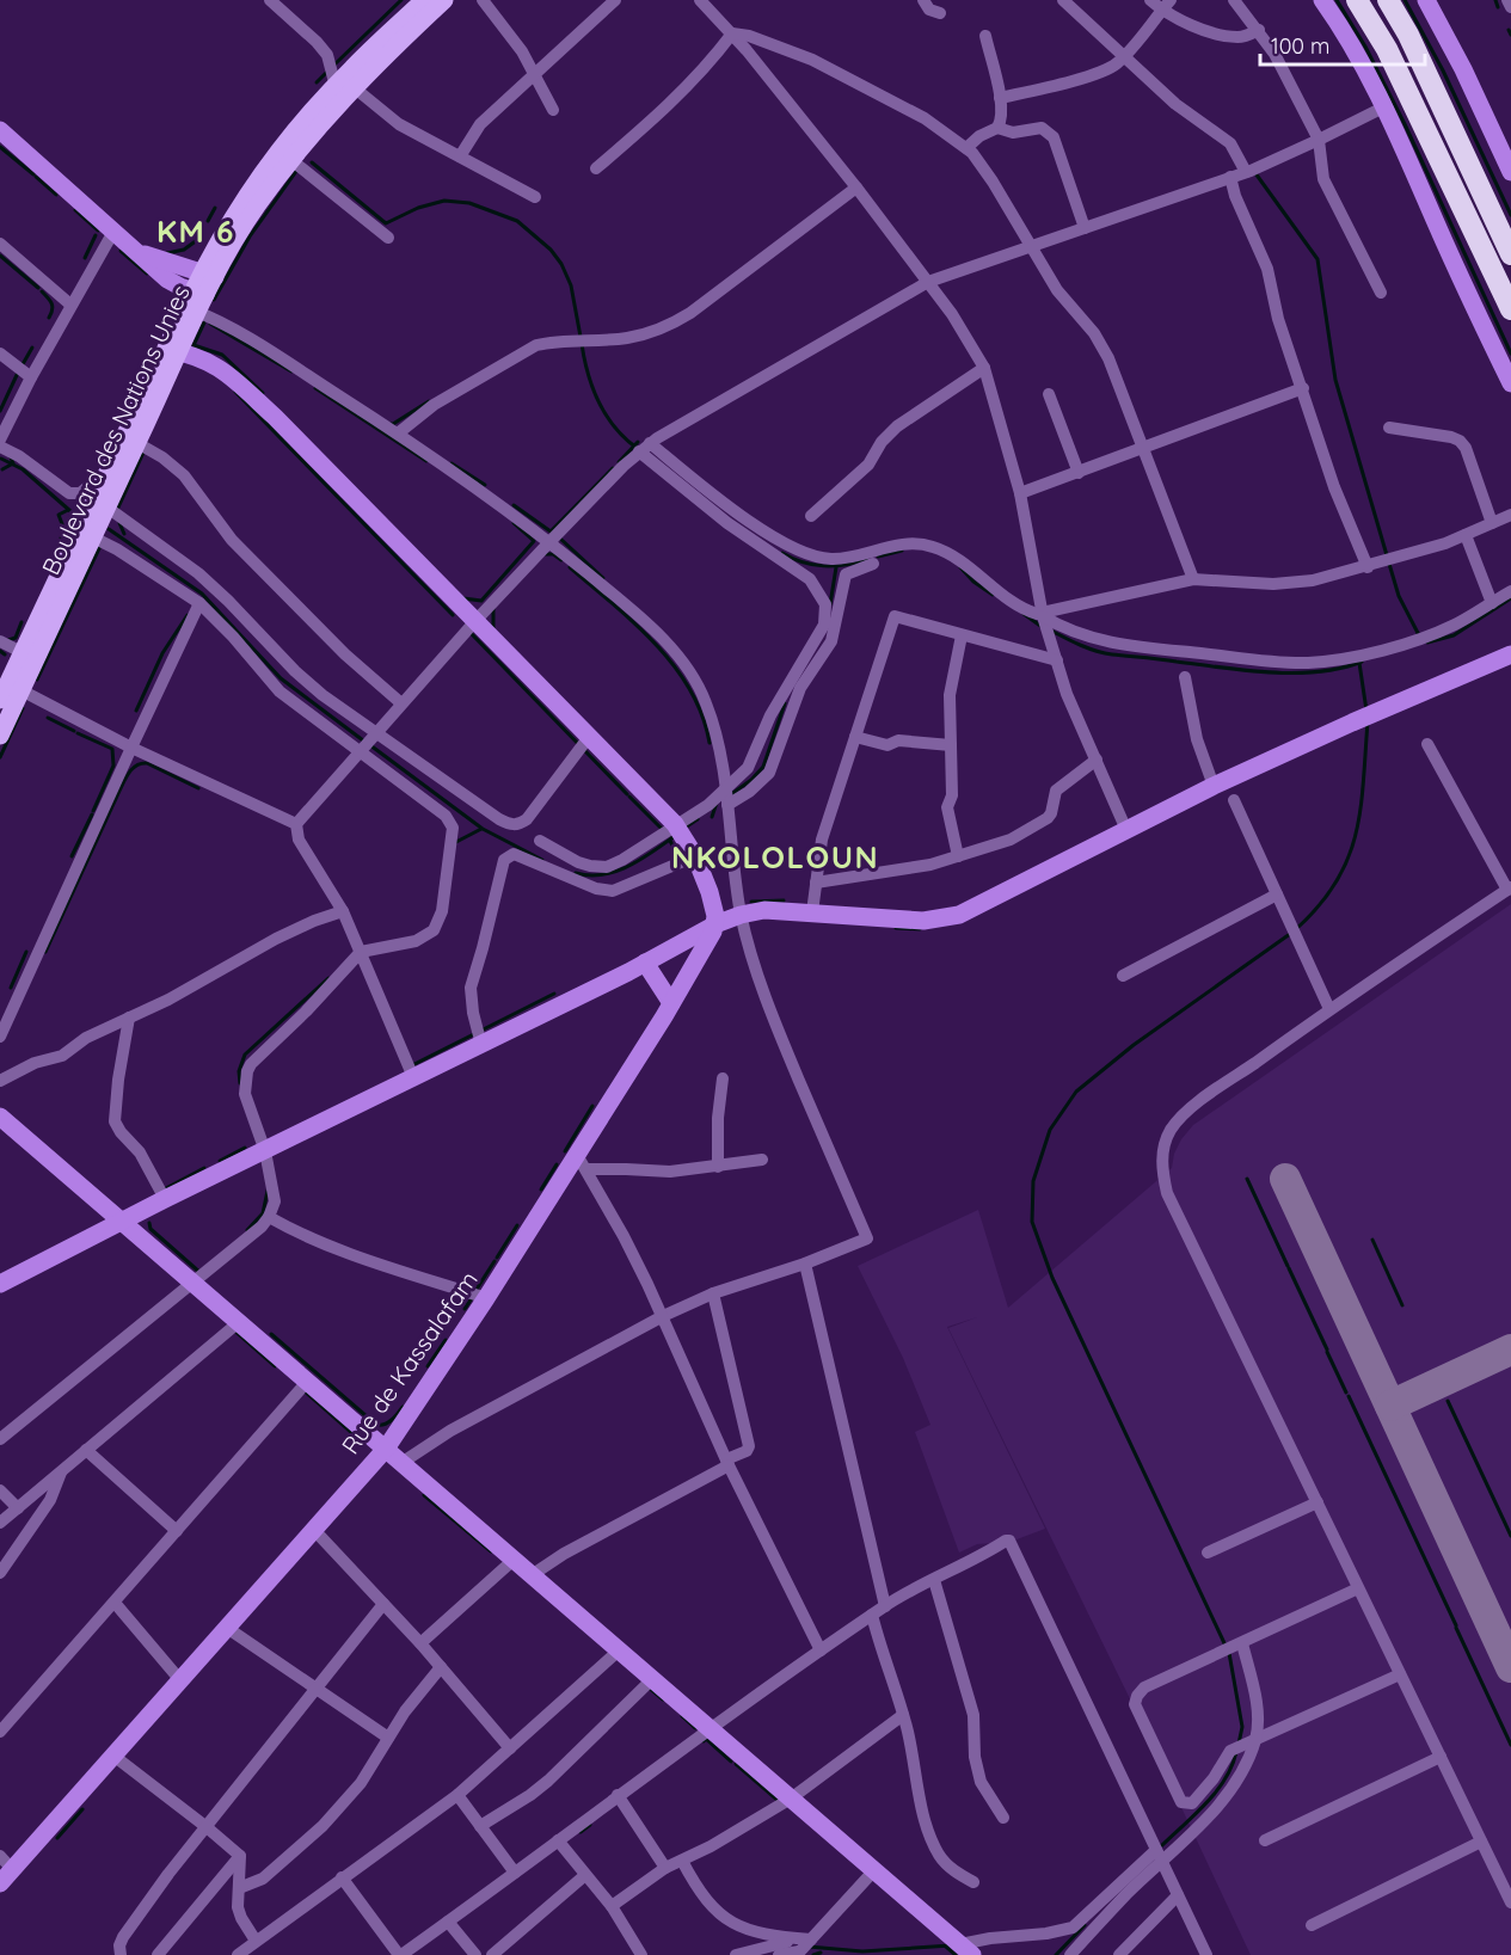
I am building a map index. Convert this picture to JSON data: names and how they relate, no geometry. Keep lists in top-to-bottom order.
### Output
{
  "streets": {
    "main road": ["Boulevard des Nations Unies"],
    "street": ["Rue de Kassalafam"]
  },
  "districts": ["KM 6", "NKOLOLOUN"],
  "scale_bar": "100 m"
}
